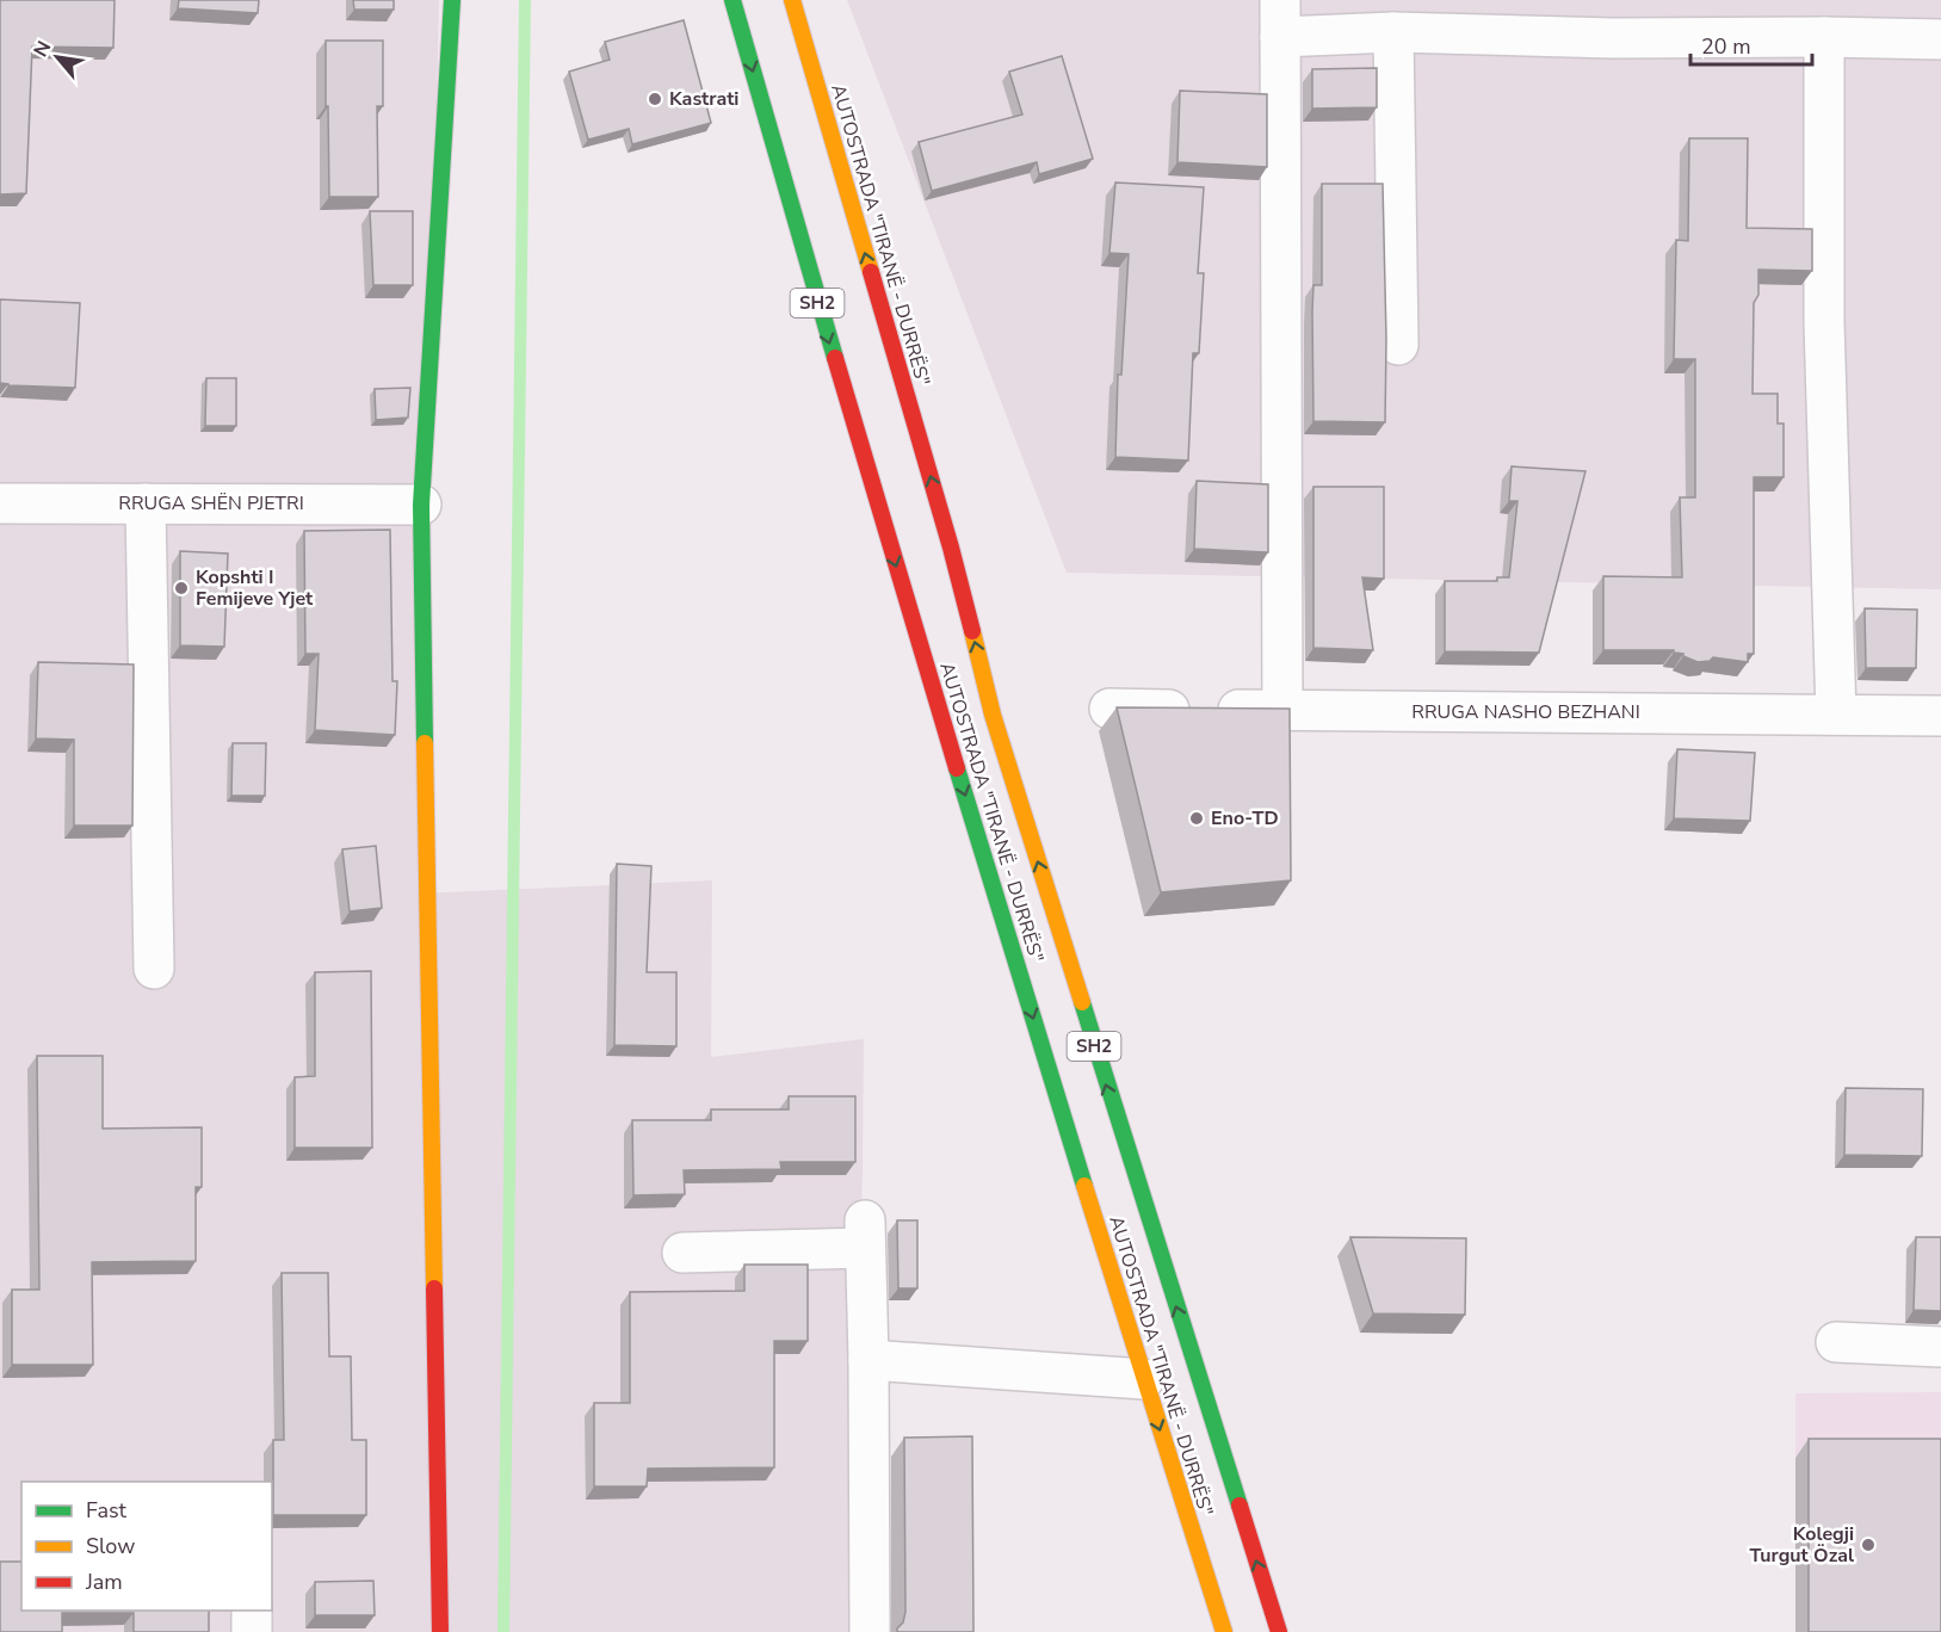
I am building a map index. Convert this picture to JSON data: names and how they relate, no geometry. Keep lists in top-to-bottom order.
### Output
{
  "streets": {
    "main road": ["AUTOSTRADA \"TIRANË - DURRËS\"", "SH2"],
    "street": ["RRUGA SHËN PJETRI", "RRUGA NASHO BEZHANI"]
  },
  "places": [
    "Kastrati",
    "Kopshti I Femijeve Yjet",
    "Eno-TD",
    "Kolegji Turgut Özal"
  ],
  "legend": ["Fast", "Slow", "Jam"],
  "scale_bar": "20 m",
  "north": "top left"
}
